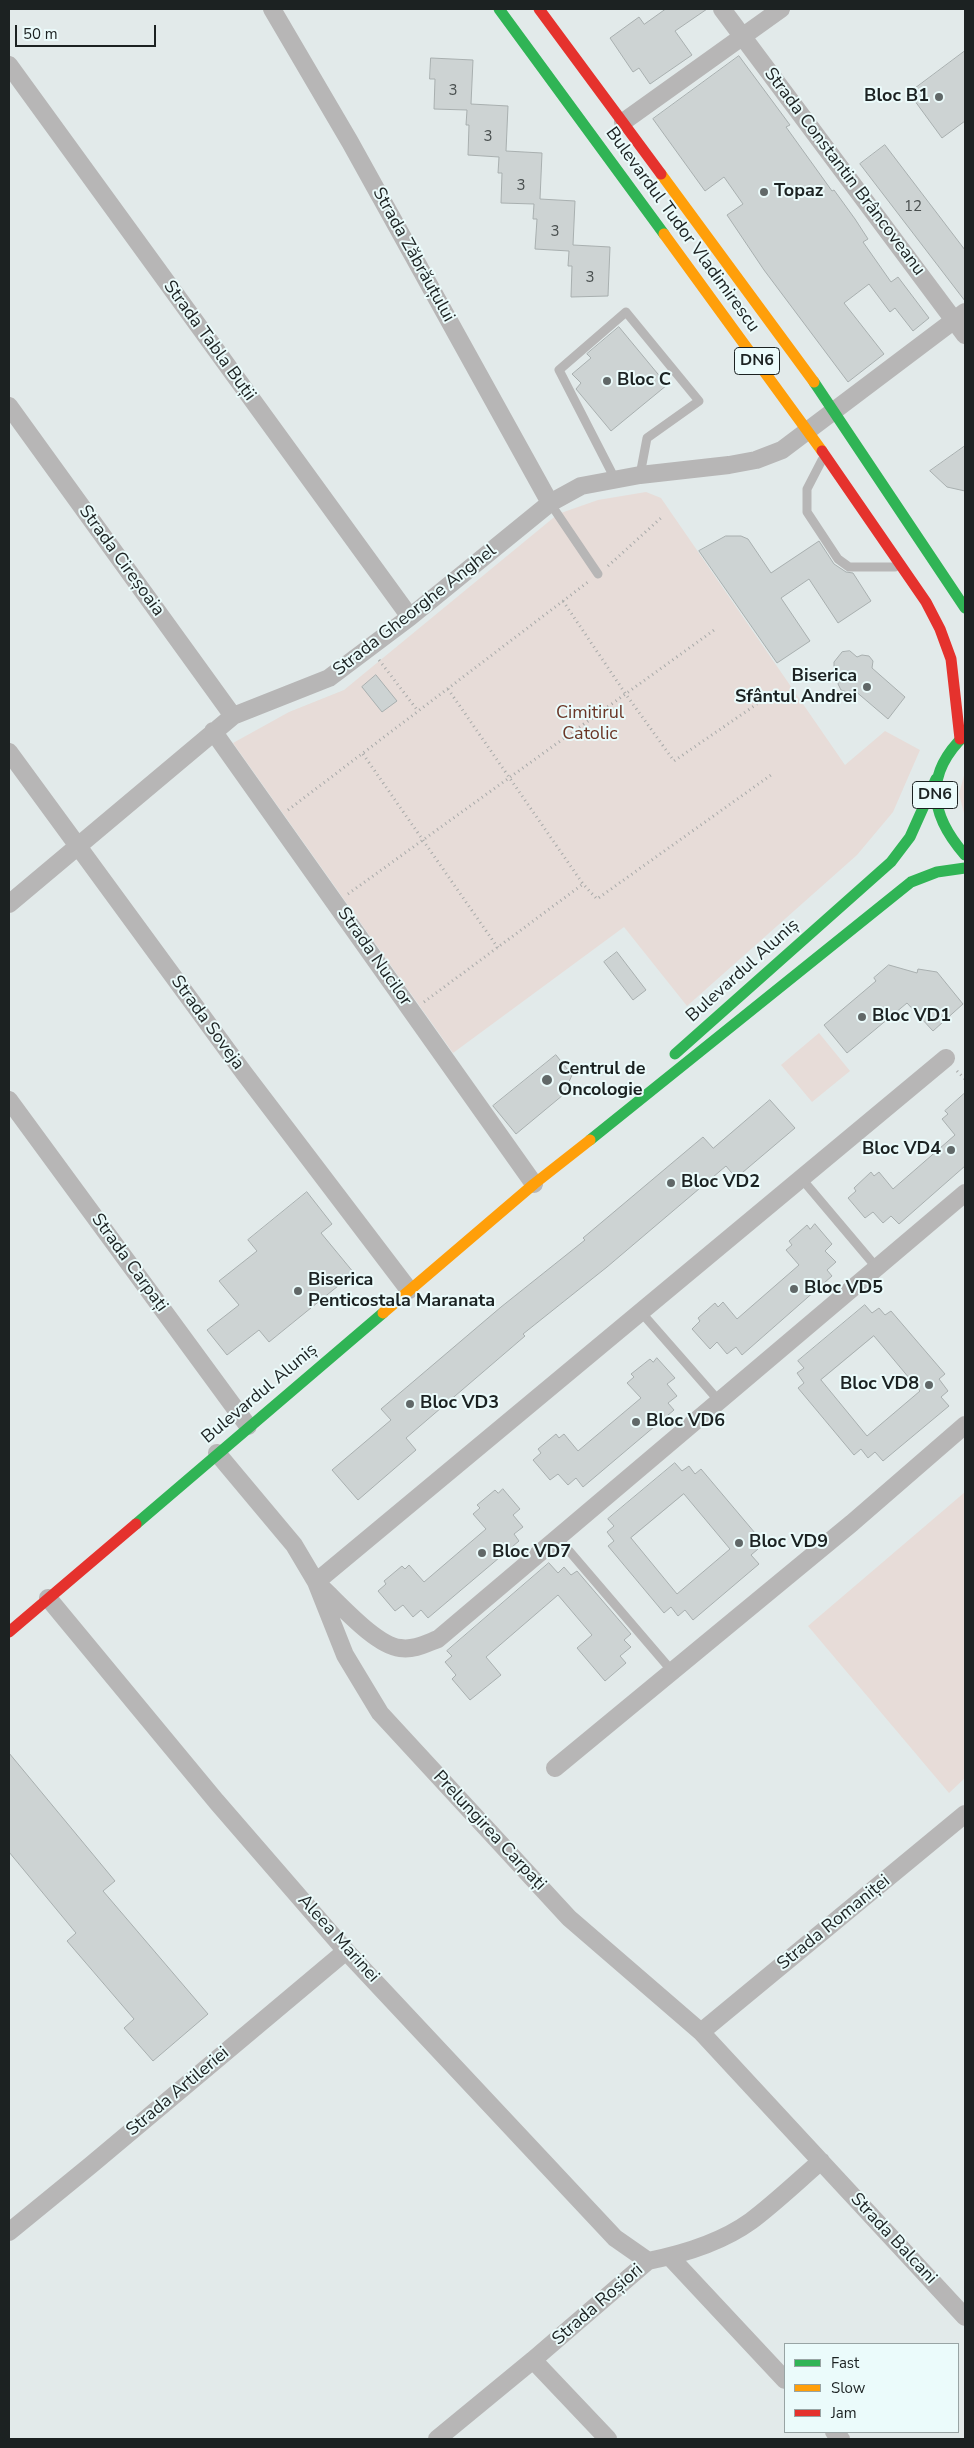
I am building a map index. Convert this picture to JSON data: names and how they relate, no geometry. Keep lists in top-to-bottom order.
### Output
{
  "streets": {
    "main road": ["Bulevardul Tudor Vladimirescu", "DN6", "Bulevardul Aluniș"],
    "street": [
      "Strada Constantin Brâncoveanu",
      "Strada Zăbrăuțului",
      "Strada Tabla Buții",
      "Strada Cireșoaia",
      "Strada Gheorghe Anghel",
      "Strada Nucilor",
      "Strada Soveja",
      "Strada Carpați",
      "Prelungirea Carpați",
      "Strada Romaniței",
      "Aleea Marinei",
      "Strada Artileriei",
      "Strada Balcani",
      "Strada Roșiori"
    ]
  },
  "crossings": [
    ["Strada Constantin Brâncoveanu", "Strada Gheorghe Anghel"],
    ["Bulevardul Tudor Vladimirescu", "DN6"],
    ["Bulevardul Tudor Vladimirescu", "Strada Gheorghe Anghel"],
    ["Strada Zăbrăuțului", "Strada Gheorghe Anghel"],
    ["Strada Tabla Buții", "Strada Gheorghe Anghel"],
    ["DN6", "Bulevardul Aluniș"],
    ["Strada Cireșoaia", "Strada Gheorghe Anghel"],
    ["Strada Gheorghe Anghel", "Strada Nucilor"],
    ["Strada Gheorghe Anghel", "Strada Soveja"],
    ["Strada Nucilor", "Bulevardul Aluniș"],
    ["Bulevardul Aluniș", "Strada Soveja"],
    ["Bulevardul Aluniș", "Strada Carpați"],
    ["Bulevardul Aluniș", "Prelungirea Carpați"],
    ["Bulevardul Aluniș", "Aleea Marinei"],
    ["Prelungirea Carpați", "Strada Romaniței"],
    ["Prelungirea Carpați", "Strada Balcani"],
    ["Prelungirea Carpați", "Strada Roșiori"],
    ["Aleea Marinei", "Strada Artileriei"],
    ["Aleea Marinei", "Strada Roșiori"],
    ["Strada Balcani", "Strada Roșiori"]
  ],
  "parks": ["Cimitirul Catolic"],
  "places": [
    "Bloc B1",
    "Topaz",
    "Bloc C",
    "Biserica Sfântul Andrei",
    "Bloc VD1",
    "Centrul de Oncologie",
    "Bloc VD4",
    "Bloc VD2",
    "Bloc VD5",
    "Biserica Penticostala Maranata",
    "Bloc VD8",
    "Bloc VD3",
    "Bloc VD6",
    "Bloc VD9",
    "Bloc VD7"
  ],
  "house_numbers": [
    "3",
    "3",
    "3",
    "12",
    "3",
    "3"
  ],
  "legend": ["Fast", "Slow", "Jam"],
  "scale_bar": "50 m"
}
